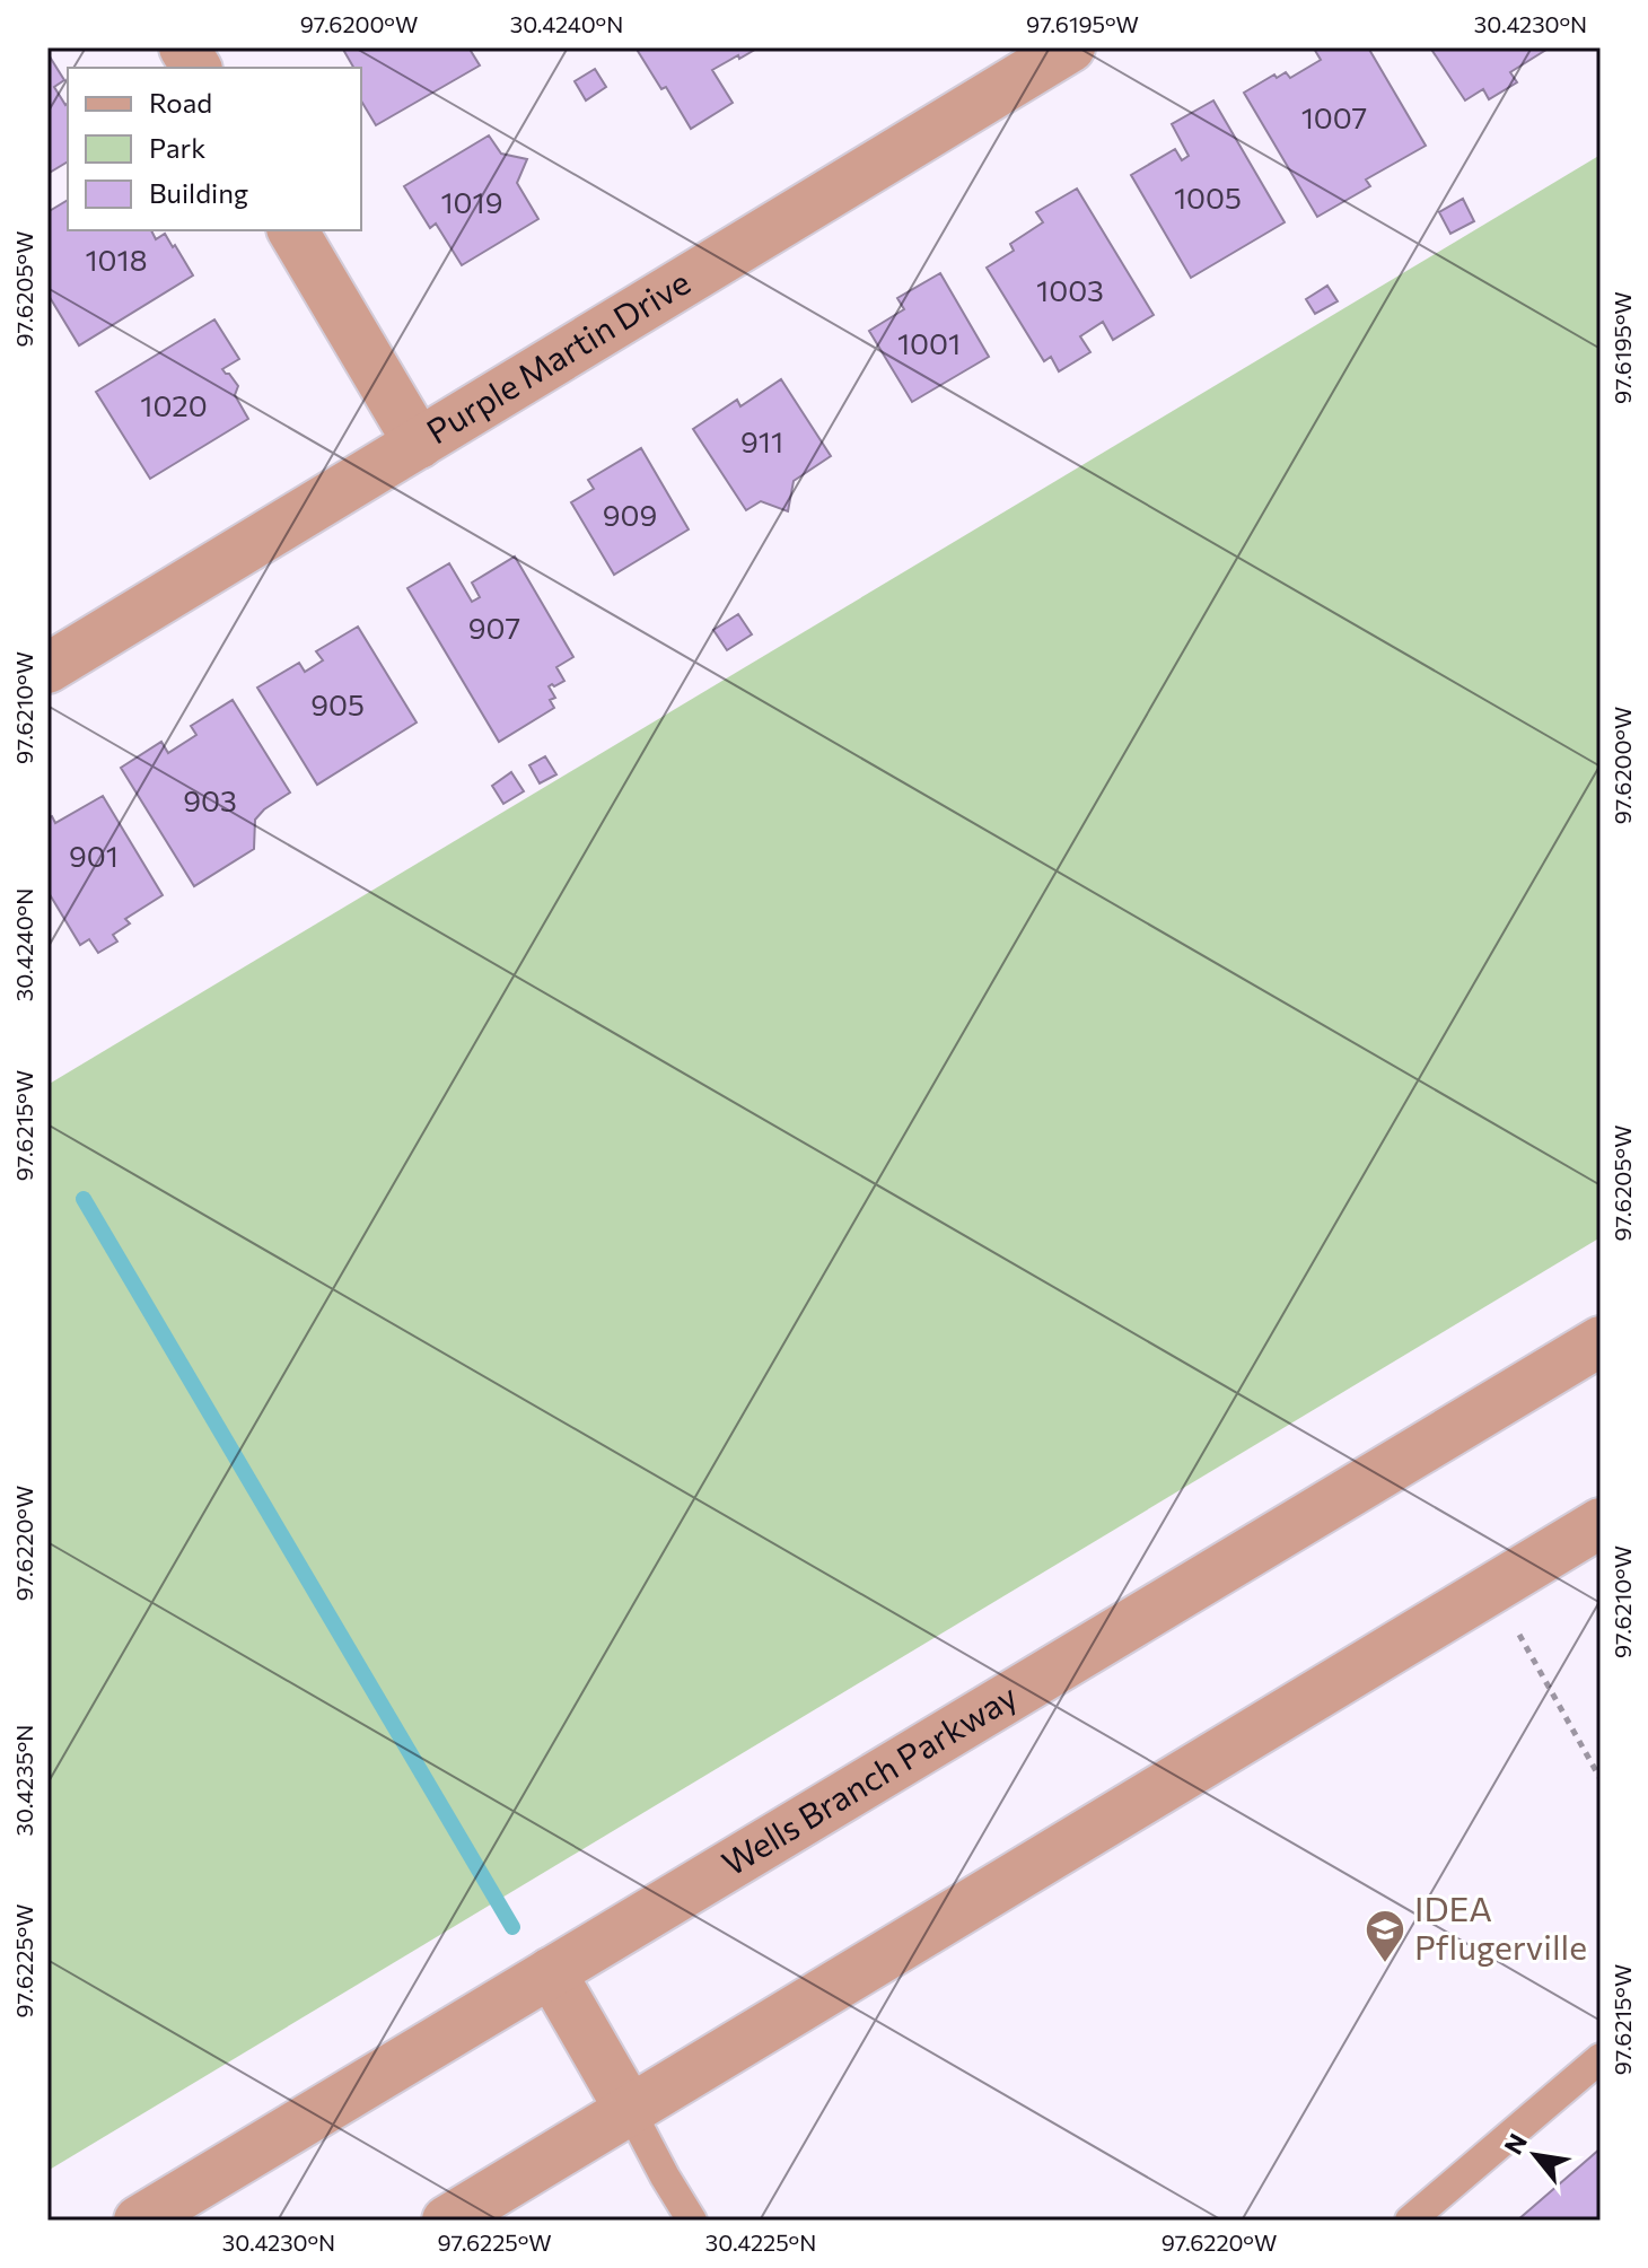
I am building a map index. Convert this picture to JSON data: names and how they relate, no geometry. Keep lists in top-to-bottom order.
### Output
{
  "streets": {
    "street": ["Purple Martin Drive", "Wells Branch Parkway"]
  },
  "places": {
    "school or university": ["IDEA Pflugerville"]
  },
  "house_numbers": [
    "1007",
    "1005",
    "1019",
    "1018",
    "1003",
    "1001",
    "1020",
    "911",
    "909",
    "907",
    "905",
    "903",
    "901"
  ],
  "legend": ["Road", "Park", "Building"],
  "north": "top left",
  "coordinates": [
    "97.6200°W",
    "30.4240°N",
    "97.6195°W",
    "30.4230°N",
    "97.6205°W",
    "97.6210°W",
    "97.6215°W",
    "97.6220°W",
    "30.4235°N",
    "97.6225°W",
    "30.4225°N"
  ]
}
